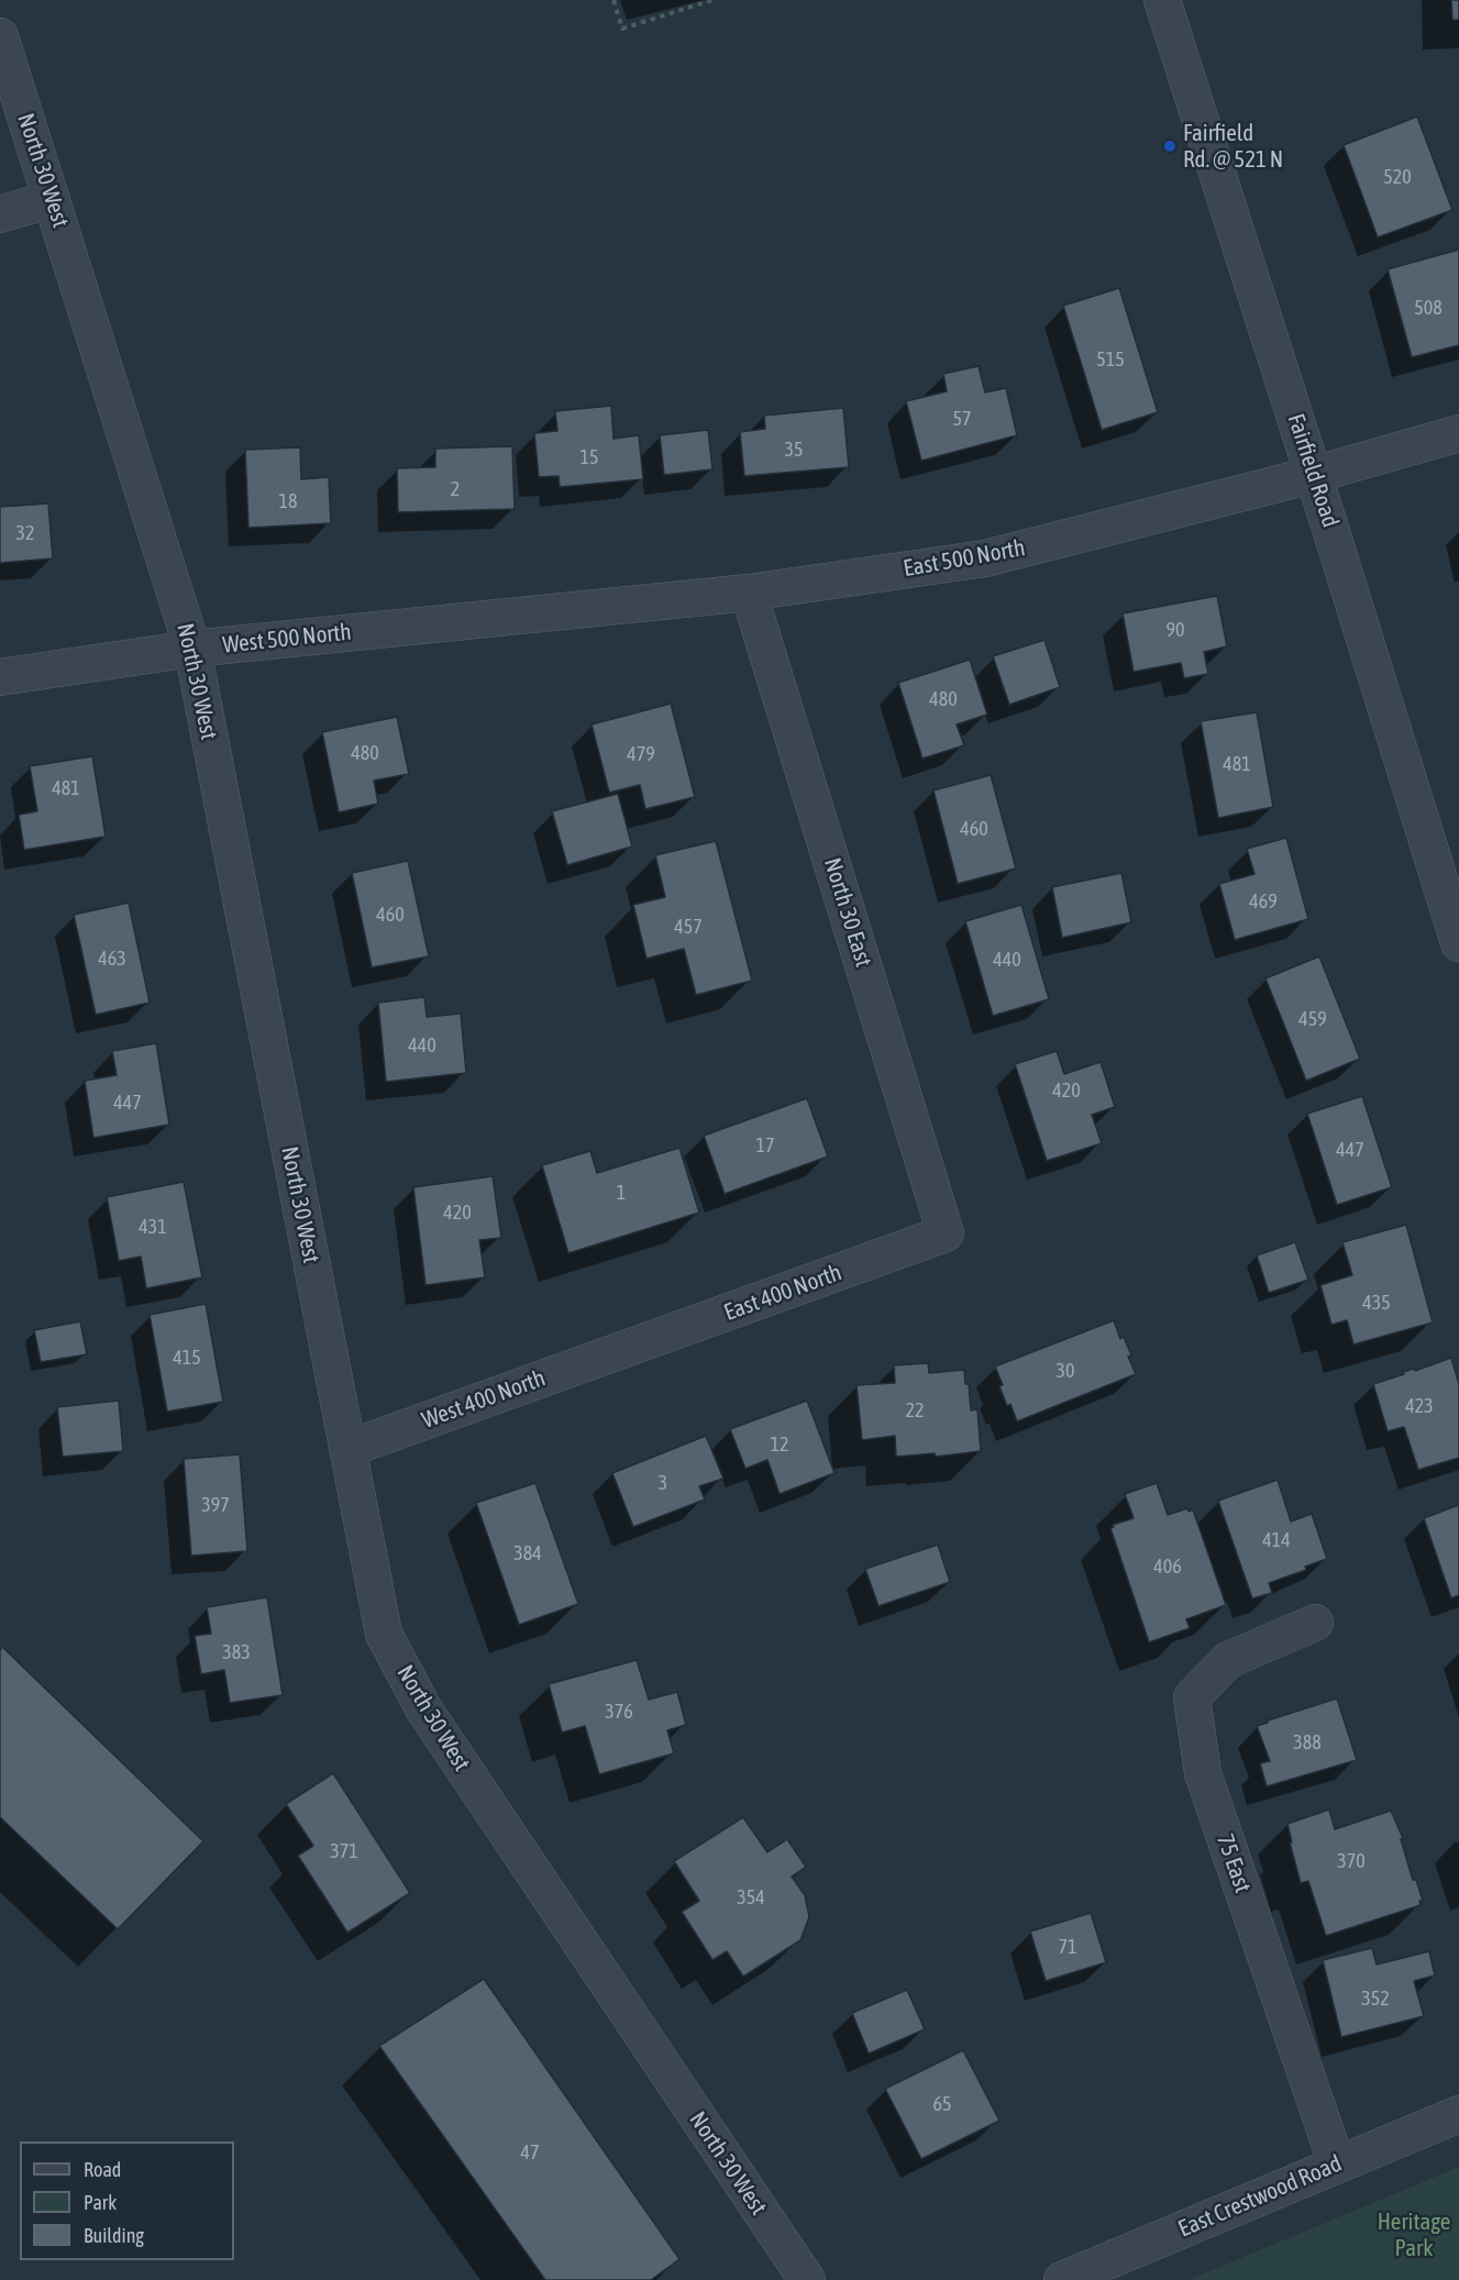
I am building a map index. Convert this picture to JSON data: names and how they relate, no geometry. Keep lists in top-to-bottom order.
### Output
{
  "streets": {
    "street": [
      "North 30 West",
      "Fairfield Road",
      "East 500 North",
      "West 500 North",
      "North 30 East",
      "East 400 North",
      "West 400 North",
      "75 East",
      "East Crestwood Road"
    ]
  },
  "crossings": [
    ["North 30 West", "West 500 North"],
    ["North 30 West", "West 400 North"],
    ["Fairfield Road", "East 500 North"],
    ["East 500 North", "West 500 North"],
    ["East 500 North", "North 30 East"],
    ["North 30 East", "East 400 North"],
    ["East 400 North", "West 400 North"],
    ["75 East", "East Crestwood Road"]
  ],
  "parks": ["Heritage Park"],
  "places": ["Fairfield Rd. @ 521 N"],
  "house_numbers": [
    "520",
    "508",
    "515",
    "57",
    "35",
    "15",
    "2",
    "18",
    "32",
    "90",
    "480",
    "480",
    "479",
    "481",
    "481",
    "460",
    "469",
    "460",
    "457",
    "463",
    "440",
    "459",
    "440",
    "420",
    "447",
    "17",
    "447",
    "1",
    "420",
    "431",
    "435",
    "415",
    "30",
    "423",
    "22",
    "12",
    "3",
    "397",
    "414",
    "384",
    "406",
    "383",
    "376",
    "388",
    "371",
    "370",
    "354",
    "71",
    "352",
    "65",
    "47"
  ],
  "legend": ["Road", "Park", "Building"]
}
